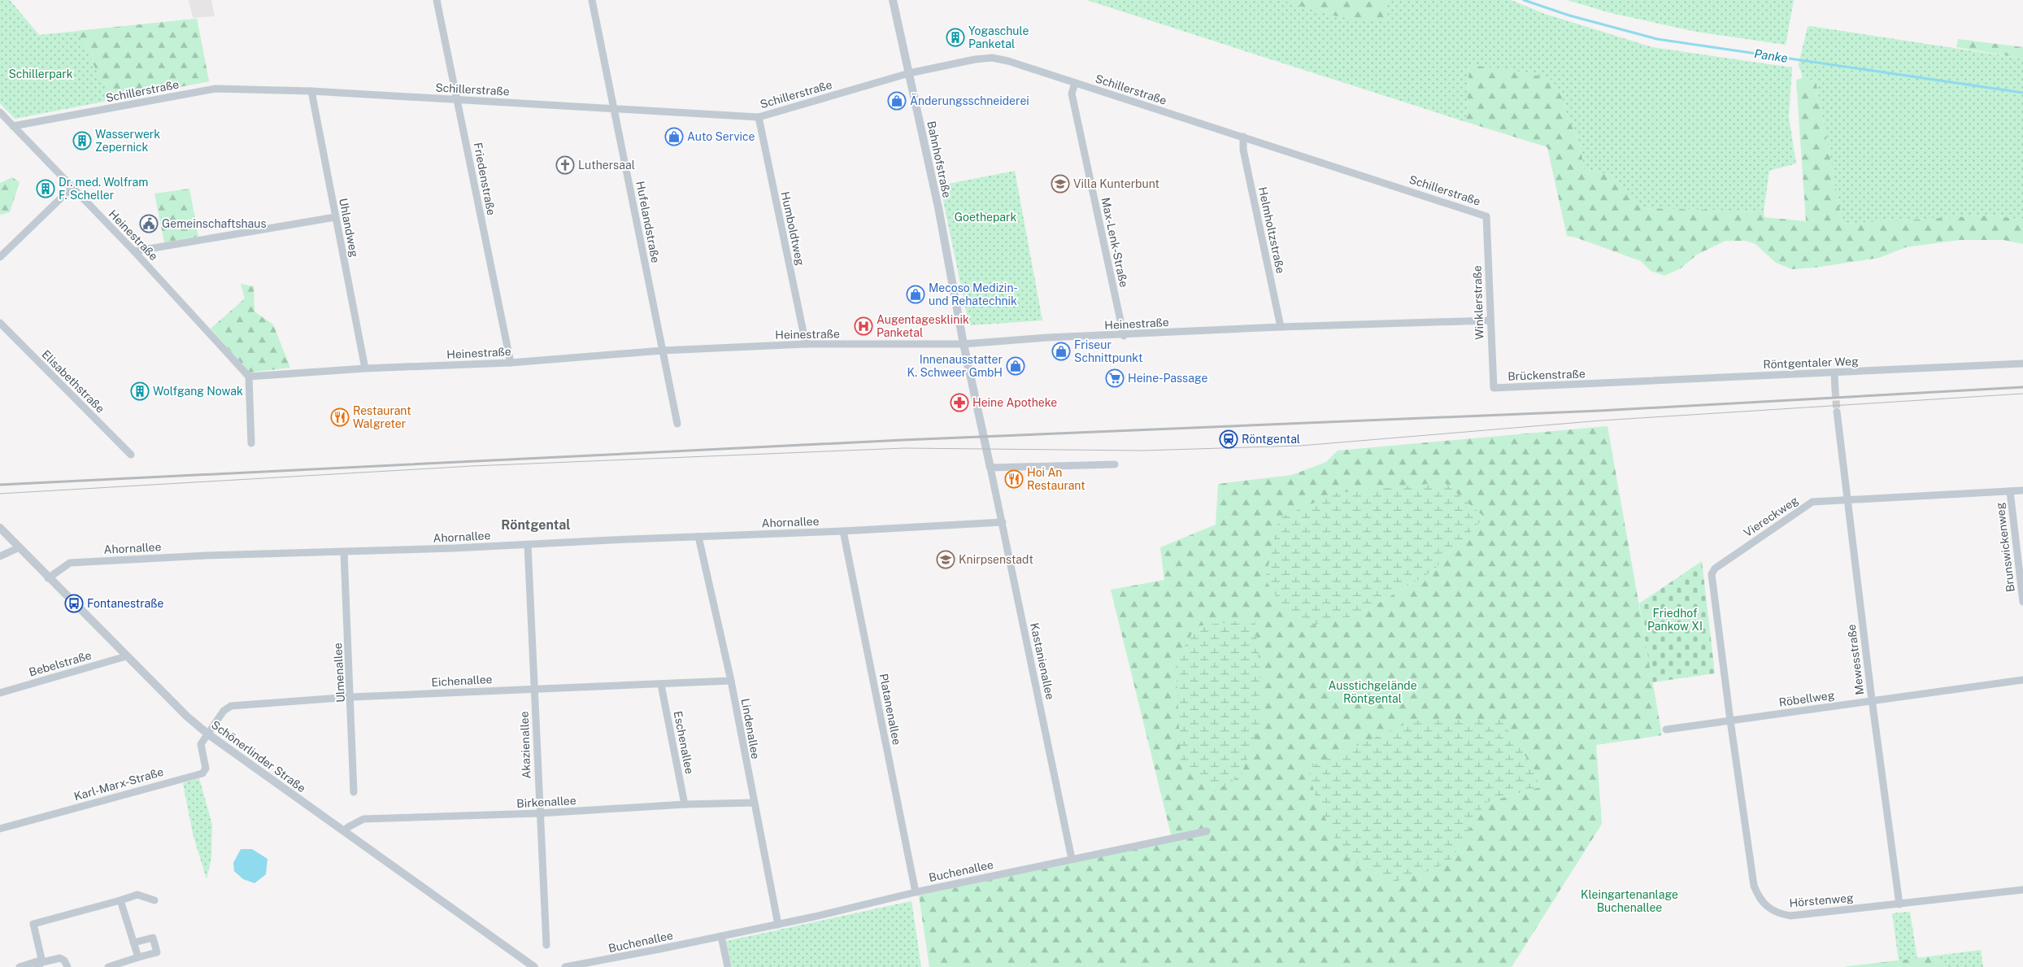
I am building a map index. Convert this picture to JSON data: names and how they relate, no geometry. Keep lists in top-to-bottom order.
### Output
{
  "streets": {
    "street": [
      "Schillerstraße",
      "Bahnhofstraße",
      "Friedenstraße",
      "Hufelandstraße",
      "Uhlandweg",
      "Humboldtweg",
      "Helmholtzstraße",
      "Heinestraße",
      "Max-Lenk-Straße",
      "Winklerstraße",
      "Röntgentaler Weg",
      "Brückenstraße",
      "Elisabethstraße",
      "Viereckweg",
      "Ahornallee",
      "Brunswickenweg",
      "Mewesstraße",
      "Kastanienallee",
      "Bebelstraße",
      "Ulmenallee",
      "Eichenallee",
      "Röbellweg",
      "Platanenallee",
      "Lindenallee",
      "Eschenallee",
      "Akazienallee",
      "Schönerlinder Straße",
      "Karl-Marx-Straße",
      "Birkenallee",
      "Buchenallee",
      "Hörstenweg"
    ]
  },
  "crossings": [
    ["Schillerstraße", "Bahnhofstraße"],
    ["Schillerstraße", "Friedenstraße"],
    ["Schillerstraße", "Hufelandstraße"],
    ["Schillerstraße", "Uhlandweg"],
    ["Schillerstraße", "Humboldtweg"],
    ["Schillerstraße", "Helmholtzstraße"],
    ["Schillerstraße", "Heinestraße"],
    ["Schillerstraße", "Max-Lenk-Straße"],
    ["Schillerstraße", "Winklerstraße"],
    ["Bahnhofstraße", "Heinestraße"],
    ["Bahnhofstraße", "Kastanienallee"],
    ["Friedenstraße", "Heinestraße"],
    ["Hufelandstraße", "Heinestraße"],
    ["Uhlandweg", "Heinestraße"],
    ["Humboldtweg", "Heinestraße"],
    ["Helmholtzstraße", "Heinestraße"],
    ["Heinestraße", "Max-Lenk-Straße"],
    ["Heinestraße", "Winklerstraße"],
    ["Winklerstraße", "Brückenstraße"],
    ["Röntgentaler Weg", "Brückenstraße"],
    ["Viereckweg", "Brunswickenweg"],
    ["Viereckweg", "Mewesstraße"],
    ["Viereckweg", "Röbellweg"],
    ["Viereckweg", "Hörstenweg"],
    ["Ahornallee", "Kastanienallee"],
    ["Ahornallee", "Ulmenallee"],
    ["Ahornallee", "Platanenallee"],
    ["Ahornallee", "Lindenallee"],
    ["Ahornallee", "Akazienallee"],
    ["Ahornallee", "Schönerlinder Straße"],
    ["Mewesstraße", "Röbellweg"],
    ["Mewesstraße", "Hörstenweg"],
    ["Kastanienallee", "Buchenallee"],
    ["Bebelstraße", "Schönerlinder Straße"],
    ["Ulmenallee", "Eichenallee"],
    ["Eichenallee", "Lindenallee"],
    ["Eichenallee", "Eschenallee"],
    ["Eichenallee", "Akazienallee"],
    ["Eichenallee", "Schönerlinder Straße"],
    ["Eichenallee", "Karl-Marx-Straße"],
    ["Röbellweg", "Hörstenweg"],
    ["Platanenallee", "Buchenallee"],
    ["Lindenallee", "Birkenallee"],
    ["Lindenallee", "Buchenallee"],
    ["Eschenallee", "Birkenallee"],
    ["Akazienallee", "Birkenallee"],
    ["Schönerlinder Straße", "Karl-Marx-Straße"],
    ["Schönerlinder Straße", "Birkenallee"]
  ],
  "districts": ["Röntgental"],
  "water": ["Panke"],
  "parks": [
    "Schillerpark",
    "Goethepark",
    "Friedhof Pankow XI",
    "Ausstichgelände Röntgental",
    "Kleingartenanlage Buchenallee"
  ],
  "places": {
    "building": [
      "Yogaschule Panketal",
      "Wasserwerk Zepernick",
      "Dr. med. Wolfram F. Scheller",
      "Wolfgang Nowak"
    ],
    "shop": [
      "Änderungsschneiderei",
      "Auto Service",
      "Mecoso Medizin- und Rehatechnik",
      "Friseur Schnittpunkt",
      "Innenausstatter K. Schweer GmbH"
    ],
    "church": ["Luthersaal"],
    "school or university": ["Villa Kunterbunt", "Knirpsenstadt"],
    "public building": ["Gemeinschaftshaus"],
    "hospital": ["Augentagesklinik Panketal"],
    "supermarket": ["Heine-Passage"],
    "pharmacy": ["Heine Apotheke"],
    "restaurant": ["Restaurant Walgreter", "Hoi An Restaurant"],
    "station": ["Röntgental"],
    "bus stop": ["Fontanestraße"]
  }
}
